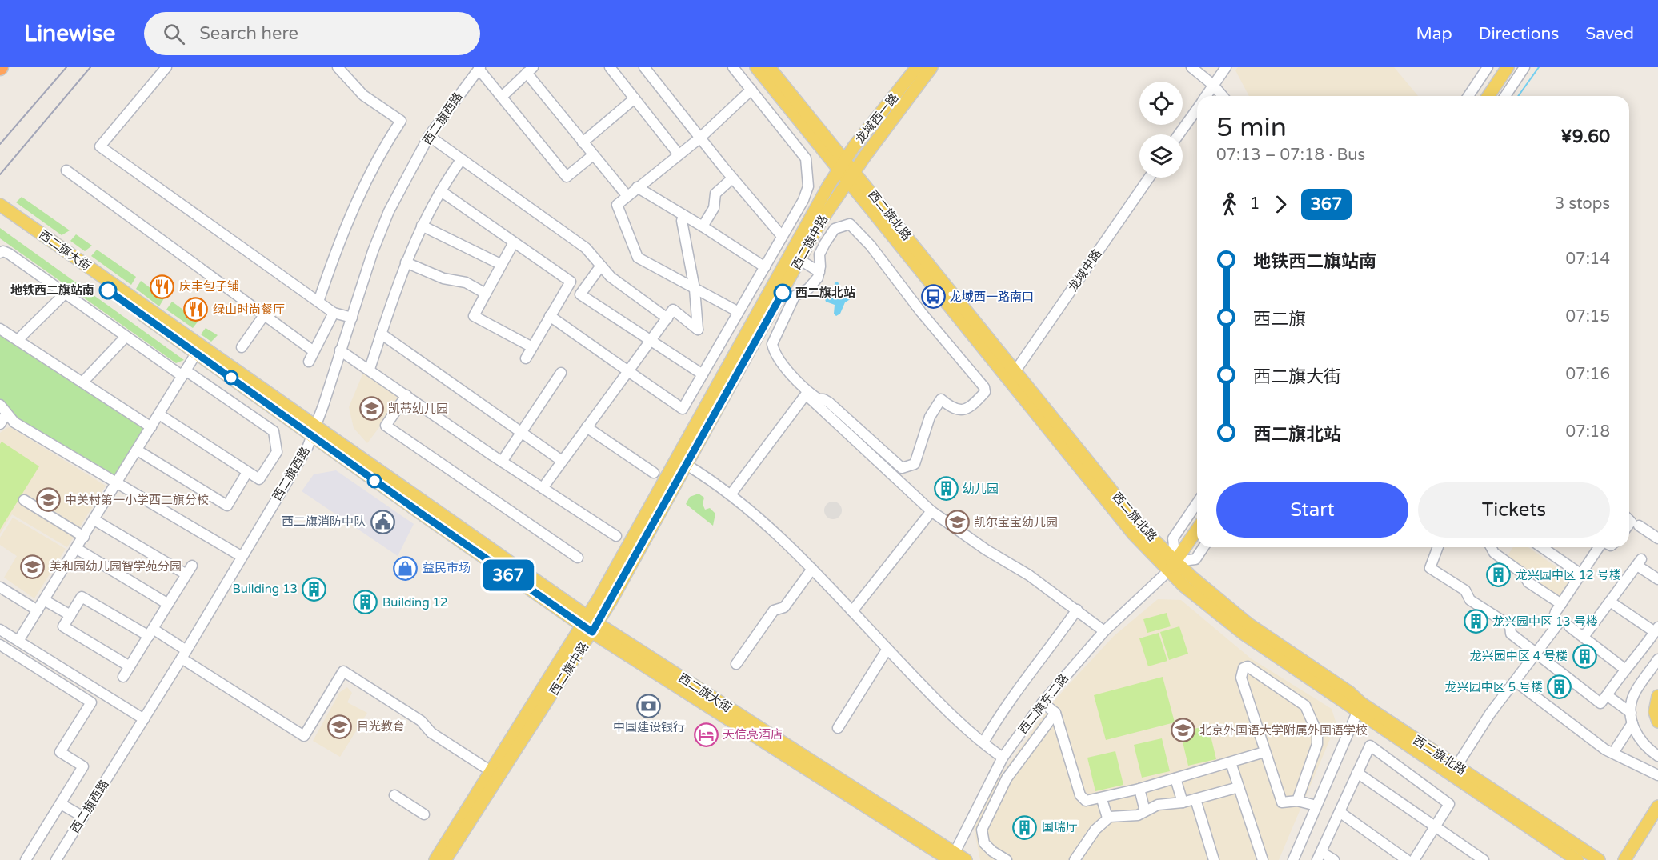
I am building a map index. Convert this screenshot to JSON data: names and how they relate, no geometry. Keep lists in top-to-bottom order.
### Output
{
  "streets": {
    "main road": [
      "龙域西一路",
      "西二旗北路",
      "西二旗中路",
      "西二旗大街"
    ],
    "street": ["西二旗西路", "龙域中路", "西二旗东二路"]
  },
  "crossings": [
    ["西二旗西路", "西二旗大街"],
    ["龙域西一路", "西二旗北路"],
    ["龙域西一路", "西二旗中路"],
    ["西二旗北路", "西二旗中路"],
    ["西二旗北路", "龙域中路"],
    ["西二旗北路", "西二旗东二路"],
    ["西二旗中路", "西二旗大街"],
    ["西二旗大街", "西二旗东二路"]
  ],
  "places": {
    "restaurant": ["庆丰包子铺", "绿山时尚餐厅"],
    "other": ["地铁西二旗站南", "西二旗北站"],
    "bus stop": ["龙域西一路南口"],
    "school or university": [
      "凯蒂幼儿园",
      "中关村第一小学西二旗分校",
      "凯尔宝宝幼儿园",
      "美和园幼儿园智学苑分园",
      "目光教育",
      "北京外国语大学附属外国语学校"
    ],
    "building": [
      "幼儿园",
      "龙兴园中区 12 号楼",
      "Building 13",
      "Building 12",
      "龙兴园中区 13 号楼",
      "龙兴园中区 4 号楼",
      "龙兴园中区 5 号楼",
      "国瑞厅"
    ],
    "public building": ["西二旗消防中队"],
    "shop": ["益民市场"],
    "bank": ["中国建设银行"],
    "hotel": ["天信亮酒店"]
  },
  "lines": ["bus line 367"],
  "page": {
    "header": "Linewise",
    "search": "Search here",
    "nav": ["Map", "Directions", "Saved"],
    "on_map": "367",
    "heading": ["5 min", "07:13 – 07:18 · Bus", "¥9.60"],
    "legs": ["1", "367", "3 stops"],
    "list": [
      {
        "name": "地铁西二旗站南",
        "value": "07:14"
      },
      {
        "name": "西二旗",
        "value": "07:15"
      },
      {
        "name": "西二旗大街",
        "value": "07:16"
      },
      {
        "name": "西二旗北站",
        "value": "07:18"
      }
    ],
    "buttons": ["Start", "Tickets"]
  }
}
